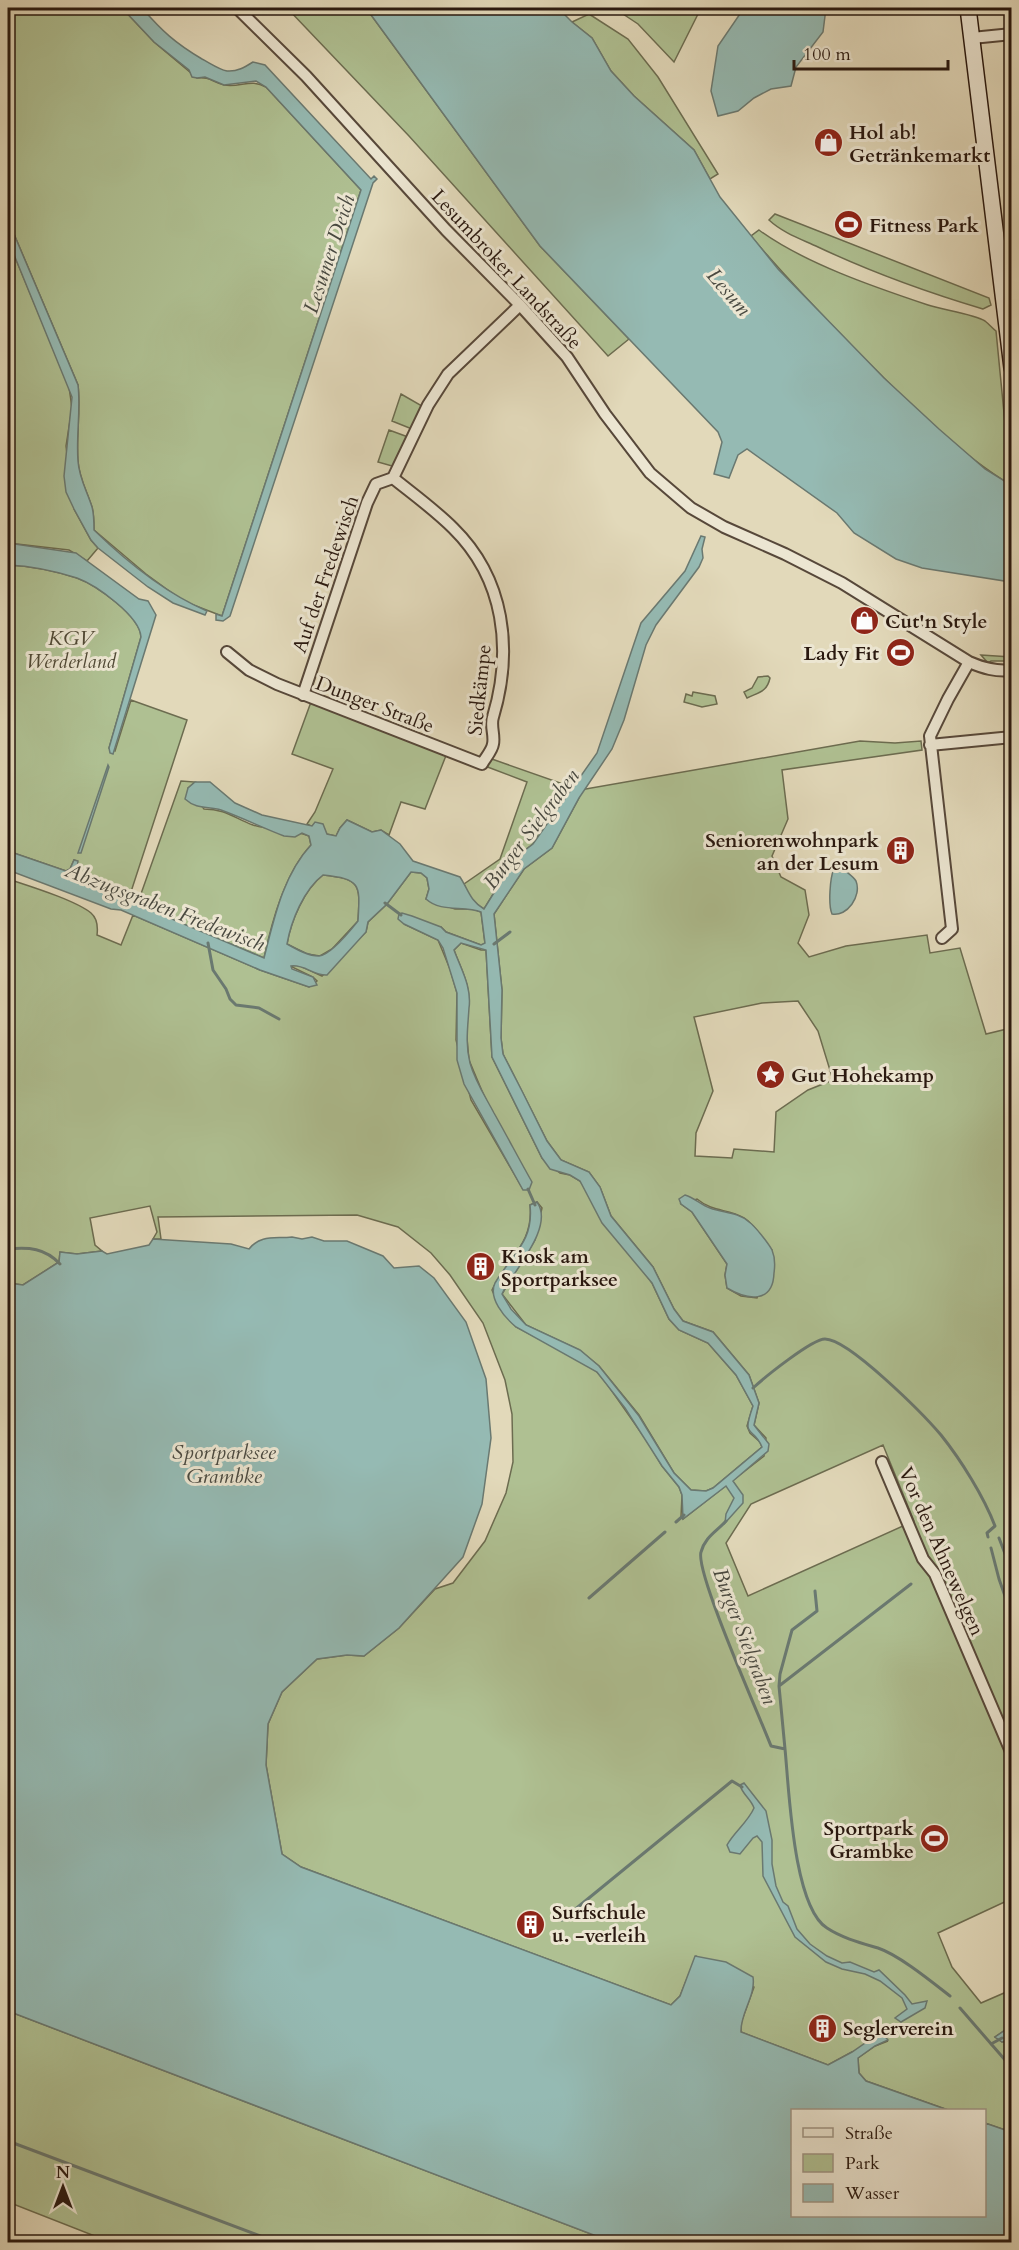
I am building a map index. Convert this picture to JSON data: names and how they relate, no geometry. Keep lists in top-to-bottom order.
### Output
{
  "streets": {
    "street": [
      "Lesumbroker Landstraße",
      "Auf der Fredewisch",
      "Siedkämpe",
      "Dunger Straße",
      "Vor den Ahnewelgen"
    ]
  },
  "crossings": [
    ["Lesumbroker Landstraße", "Auf der Fredewisch"],
    ["Auf der Fredewisch", "Siedkämpe"],
    ["Auf der Fredewisch", "Dunger Straße"],
    ["Siedkämpe", "Dunger Straße"]
  ],
  "water": [
    "Lesumer Deich",
    "Lesum",
    "Burger Sielgraben",
    "Abzugsgraben Fredewisch",
    "Sportparksee Grambke"
  ],
  "parks": ["KGV Werderland"],
  "places": {
    "shop": ["Hol ab! Getränkemarkt", "Cut'n Style"],
    "sports": ["Fitness Park", "Lady Fit", "Sportpark Grambke"],
    "building": [
      "Seniorenwohnpark an der Lesum",
      "Kiosk am Sportparksee",
      "Surfschule u. -verleih",
      "Seglerverein"
    ],
    "place": ["Gut Hohekamp"]
  },
  "legend": ["Straße", "Park", "Wasser"],
  "scale_bar": "100 m",
  "north": "top"
}
